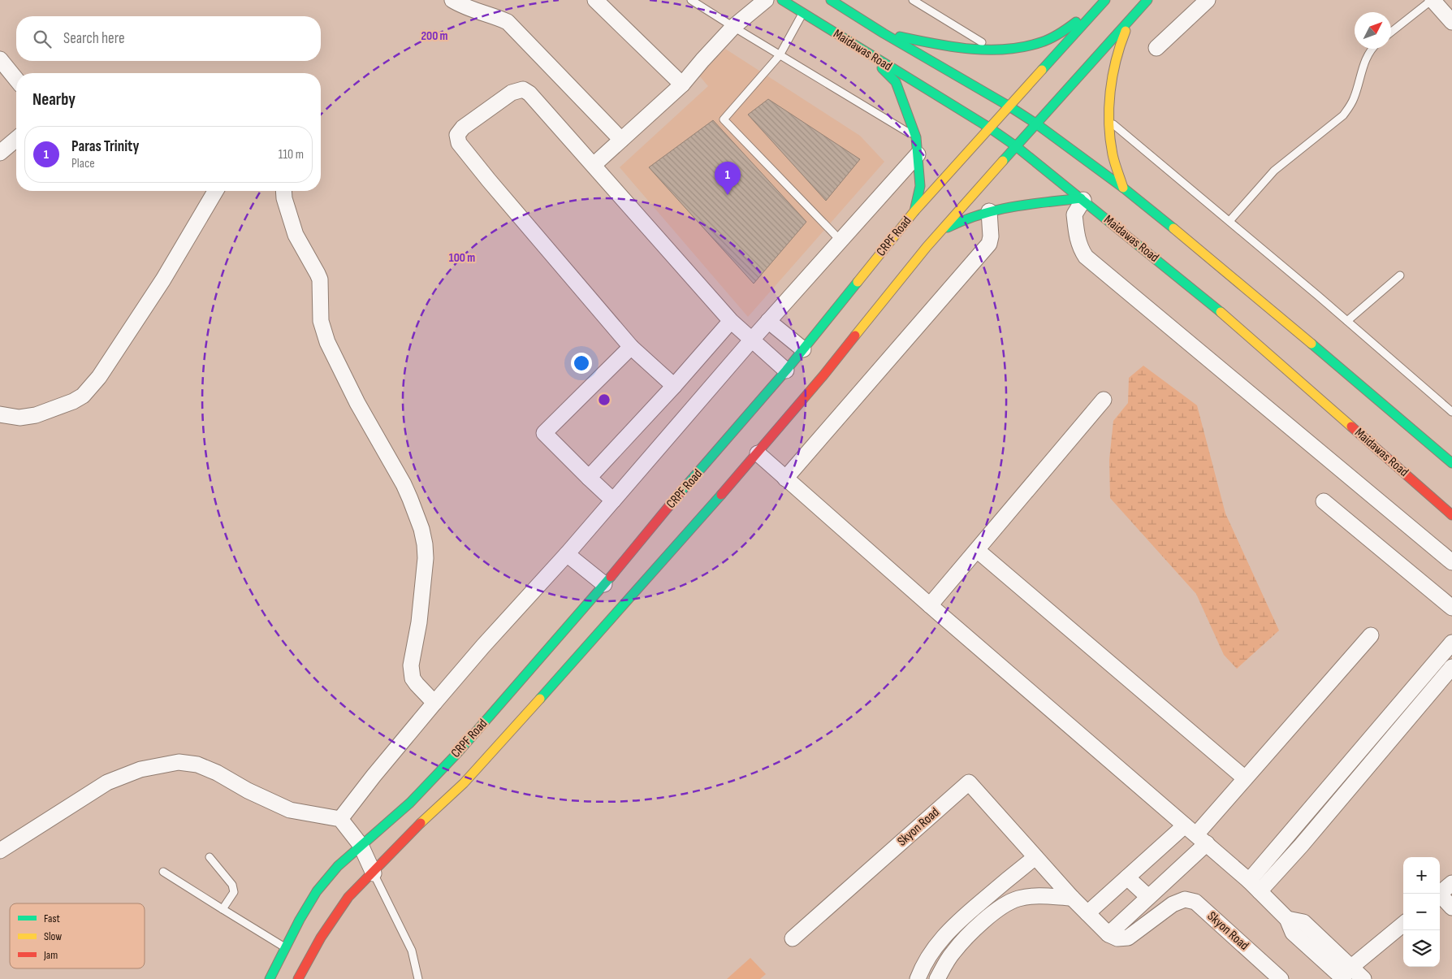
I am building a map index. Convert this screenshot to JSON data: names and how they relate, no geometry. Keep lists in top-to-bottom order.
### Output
{
  "streets": {
    "street": ["Maidawas Road", "CRPF Road", "Skyon Road"]
  },
  "crossings": [
    ["Maidawas Road", "CRPF Road"]
  ],
  "legend": ["Fast", "Slow", "Jam"],
  "north": "top right",
  "page": {
    "search": "Search here",
    "heading": "Nearby",
    "list": [
      {
        "mark": "1",
        "name": "Paras Trinity",
        "note": "Place",
        "value": "110 m"
      }
    ],
    "pins": "1",
    "map_buttons": ["+", "−"]
  },
  "rings": ["200 m", "100 m"]
}
